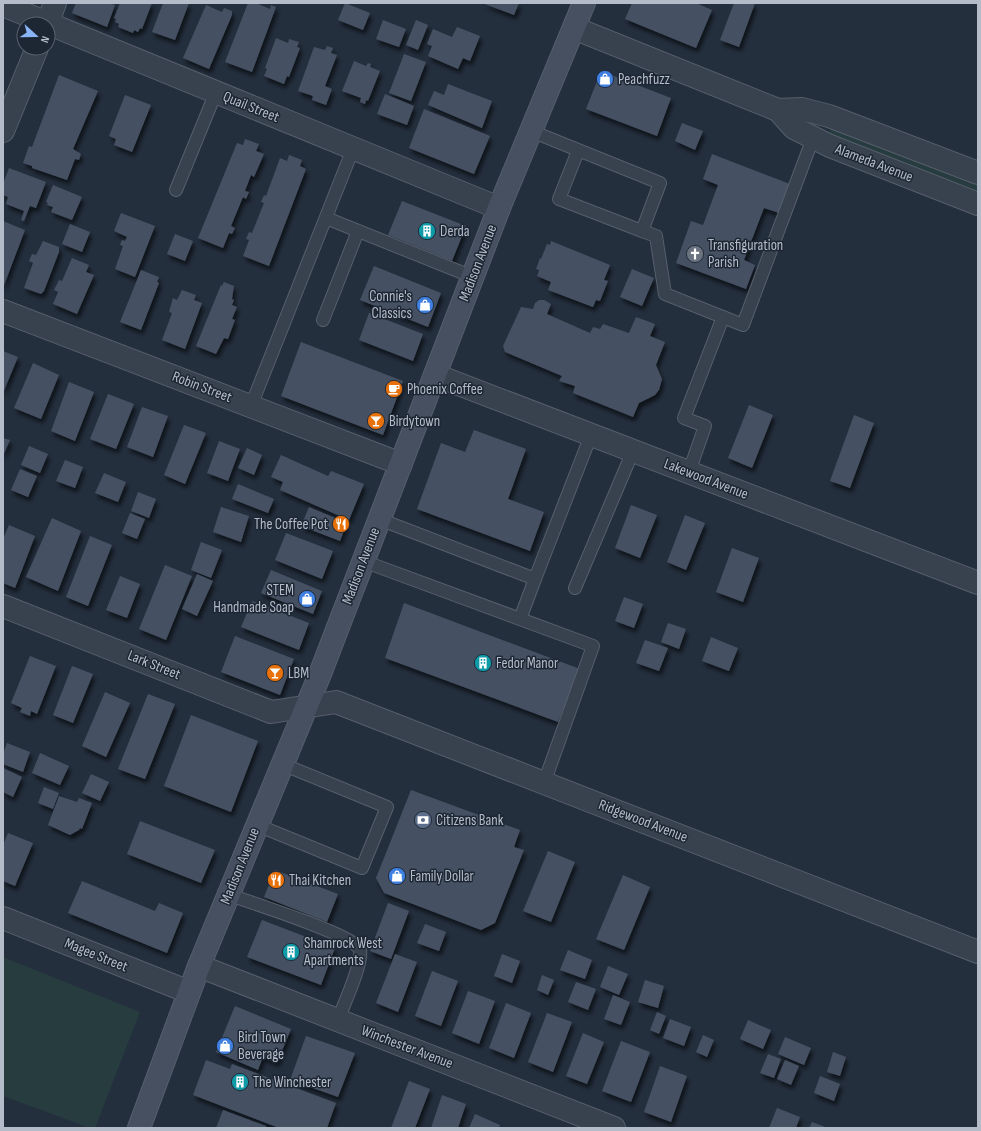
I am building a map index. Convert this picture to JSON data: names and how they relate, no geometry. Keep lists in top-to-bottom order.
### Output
{
  "streets": {
    "main road": ["Madison Avenue"],
    "street": [
      "Quail Street",
      "Alameda Avenue",
      "Robin Street",
      "Lakewood Avenue",
      "Lark Street",
      "Ridgewood Avenue",
      "Magee Street",
      "Winchester Avenue"
    ]
  },
  "crossings": [
    ["Quail Street", "Madison Avenue"],
    ["Alameda Avenue", "Madison Avenue"],
    ["Madison Avenue", "Robin Street"],
    ["Madison Avenue", "Lakewood Avenue"],
    ["Madison Avenue", "Lark Street"],
    ["Madison Avenue", "Ridgewood Avenue"],
    ["Madison Avenue", "Magee Street"],
    ["Madison Avenue", "Winchester Avenue"],
    ["Lark Street", "Ridgewood Avenue"]
  ],
  "places": {
    "shop": [
      "Peachfuzz",
      "Connie's Classics",
      "STEM Handmade Soap",
      "Family Dollar",
      "Bird Town Beverage"
    ],
    "building": [
      "Derda",
      "Fedor Manor",
      "Shamrock West Apartments",
      "The Winchester"
    ],
    "church": ["Transfiguration Parish"],
    "cafe": ["Phoenix Coffee"],
    "bar": ["Birdytown", "LBM"],
    "restaurant": ["The Coffee Pot", "Thai Kitchen"],
    "bank": ["Citizens Bank"]
  },
  "north": "right"
}
